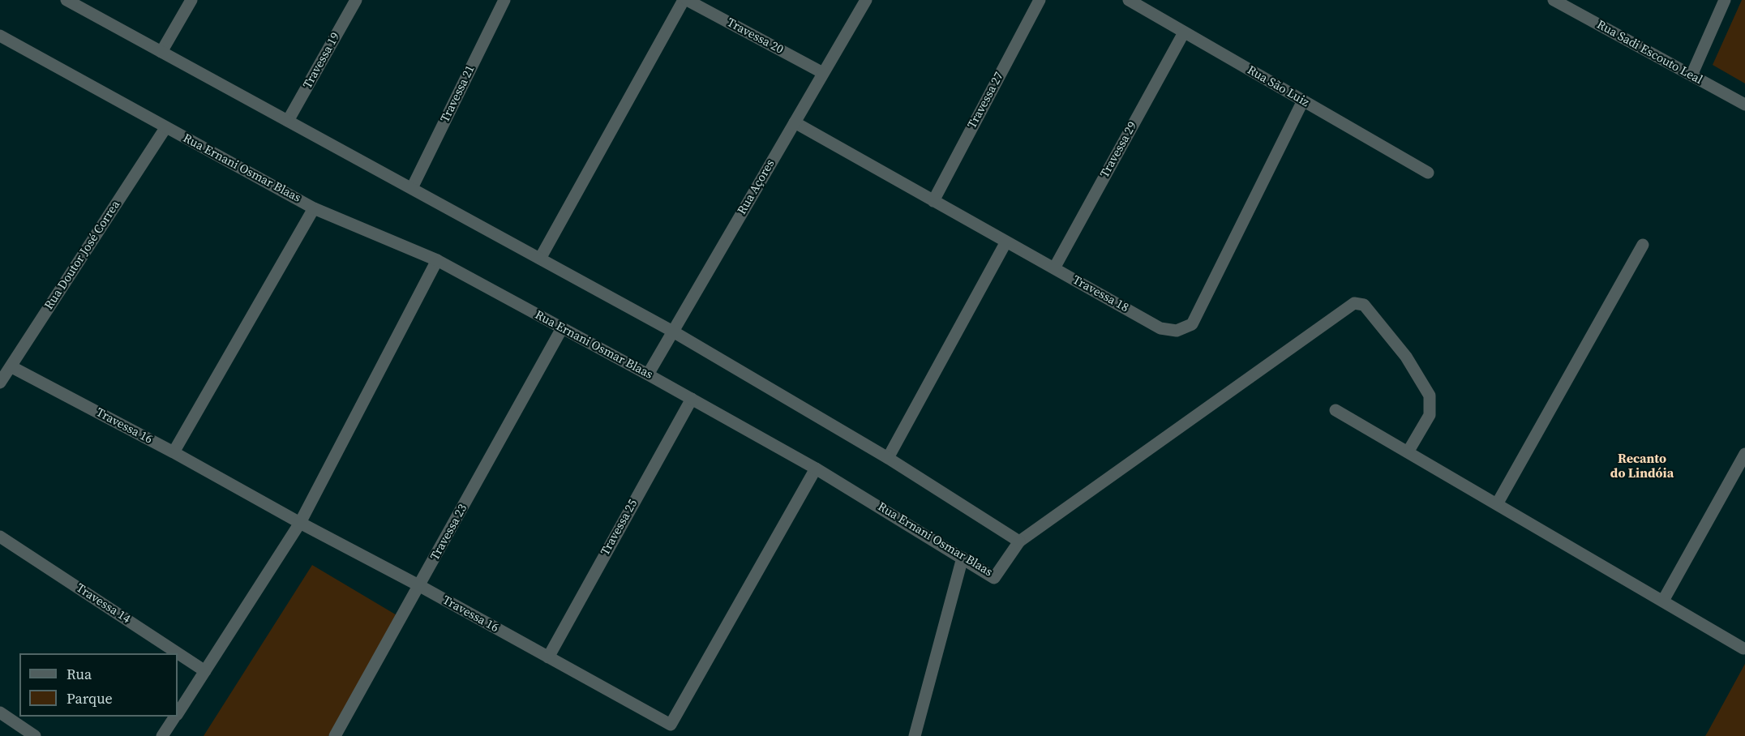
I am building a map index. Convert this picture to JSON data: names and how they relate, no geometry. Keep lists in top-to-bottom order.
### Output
{
  "streets": {
    "street": [
      "Travessa 20",
      "Rua Sadi Escouto Leal",
      "Travessa 19",
      "Rua São Luiz",
      "Travessa 21",
      "Travessa 27",
      "Travessa 29",
      "Rua Ernani Osmar Blaas",
      "Rua Açores",
      "Rua Doutor José Correa",
      "Travessa 18",
      "Travessa 16",
      "Travessa 25",
      "Travessa 23",
      "Travessa 14"
    ]
  },
  "crossings": [
    ["Travessa 20", "Rua Açores"],
    ["Rua São Luiz", "Travessa 29"],
    ["Rua São Luiz", "Travessa 18"],
    ["Travessa 27", "Travessa 18"],
    ["Travessa 29", "Travessa 18"],
    ["Rua Ernani Osmar Blaas", "Rua Açores"],
    ["Rua Ernani Osmar Blaas", "Rua Doutor José Correa"],
    ["Rua Ernani Osmar Blaas", "Travessa 16"],
    ["Rua Ernani Osmar Blaas", "Travessa 25"],
    ["Rua Ernani Osmar Blaas", "Travessa 23"],
    ["Rua Açores", "Travessa 18"],
    ["Rua Doutor José Correa", "Travessa 16"],
    ["Travessa 16", "Travessa 25"],
    ["Travessa 16", "Travessa 23"]
  ],
  "districts": ["Recanto do Lindóia"],
  "legend": ["Rua", "Parque"]
}
